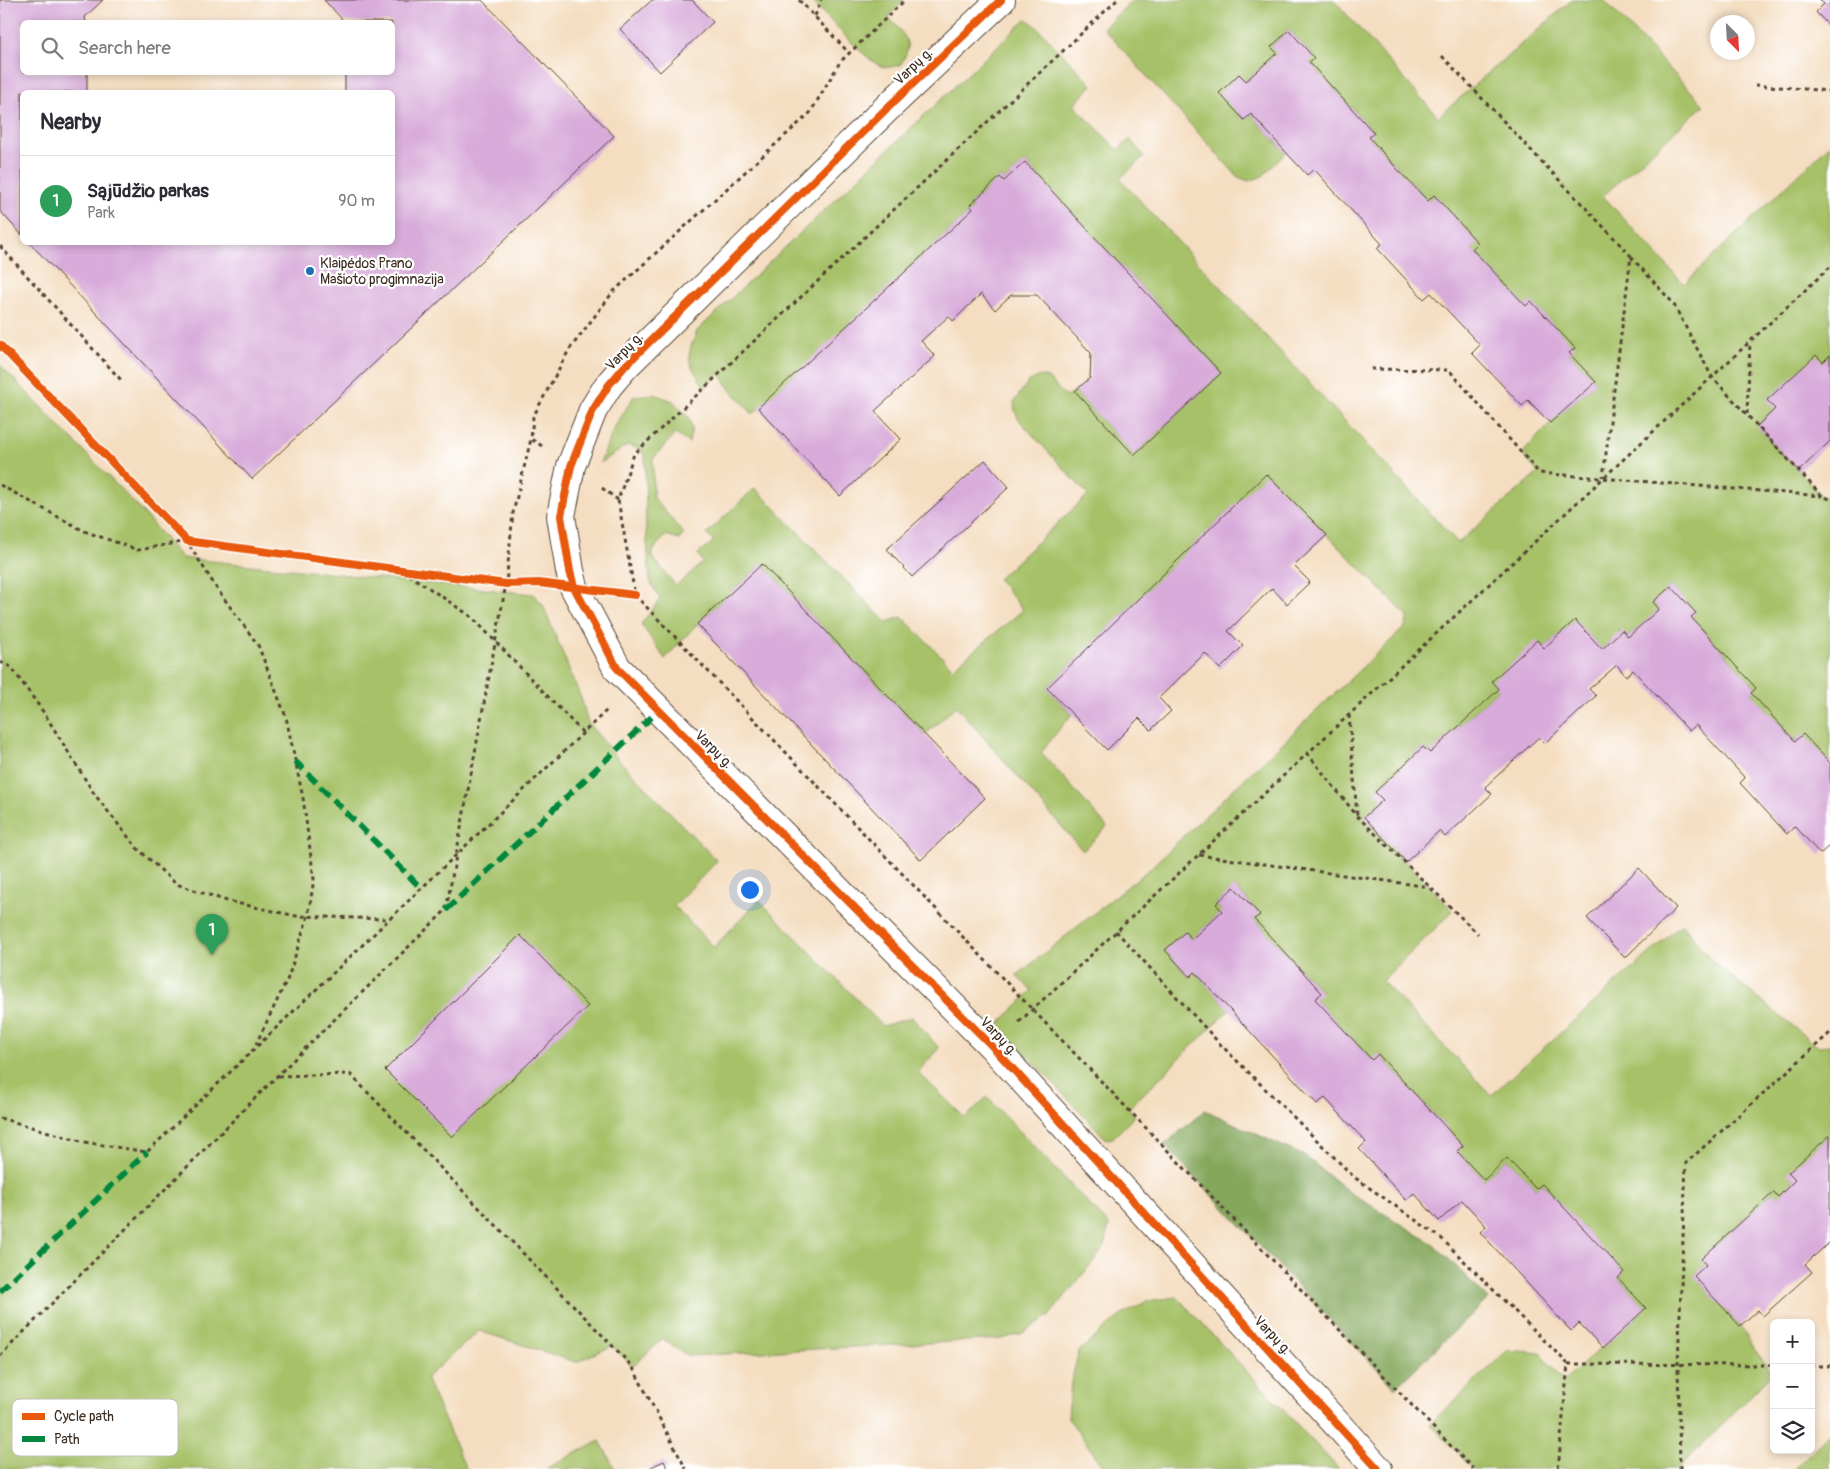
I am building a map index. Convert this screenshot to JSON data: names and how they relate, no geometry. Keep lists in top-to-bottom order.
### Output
{
  "streets": {
    "street": ["Varpų g."]
  },
  "places": ["Klaipėdos Prano Mašioto progimnazija"],
  "legend": ["Cycle path", "Path"],
  "north": "bottom right",
  "page": {
    "search": "Search here",
    "heading": "Nearby",
    "list": [
      {
        "mark": "1",
        "name": "Sąjūdžio parkas",
        "note": "Park",
        "value": "90 m"
      }
    ],
    "pins": "1",
    "map_buttons": ["+", "−"]
  }
}
